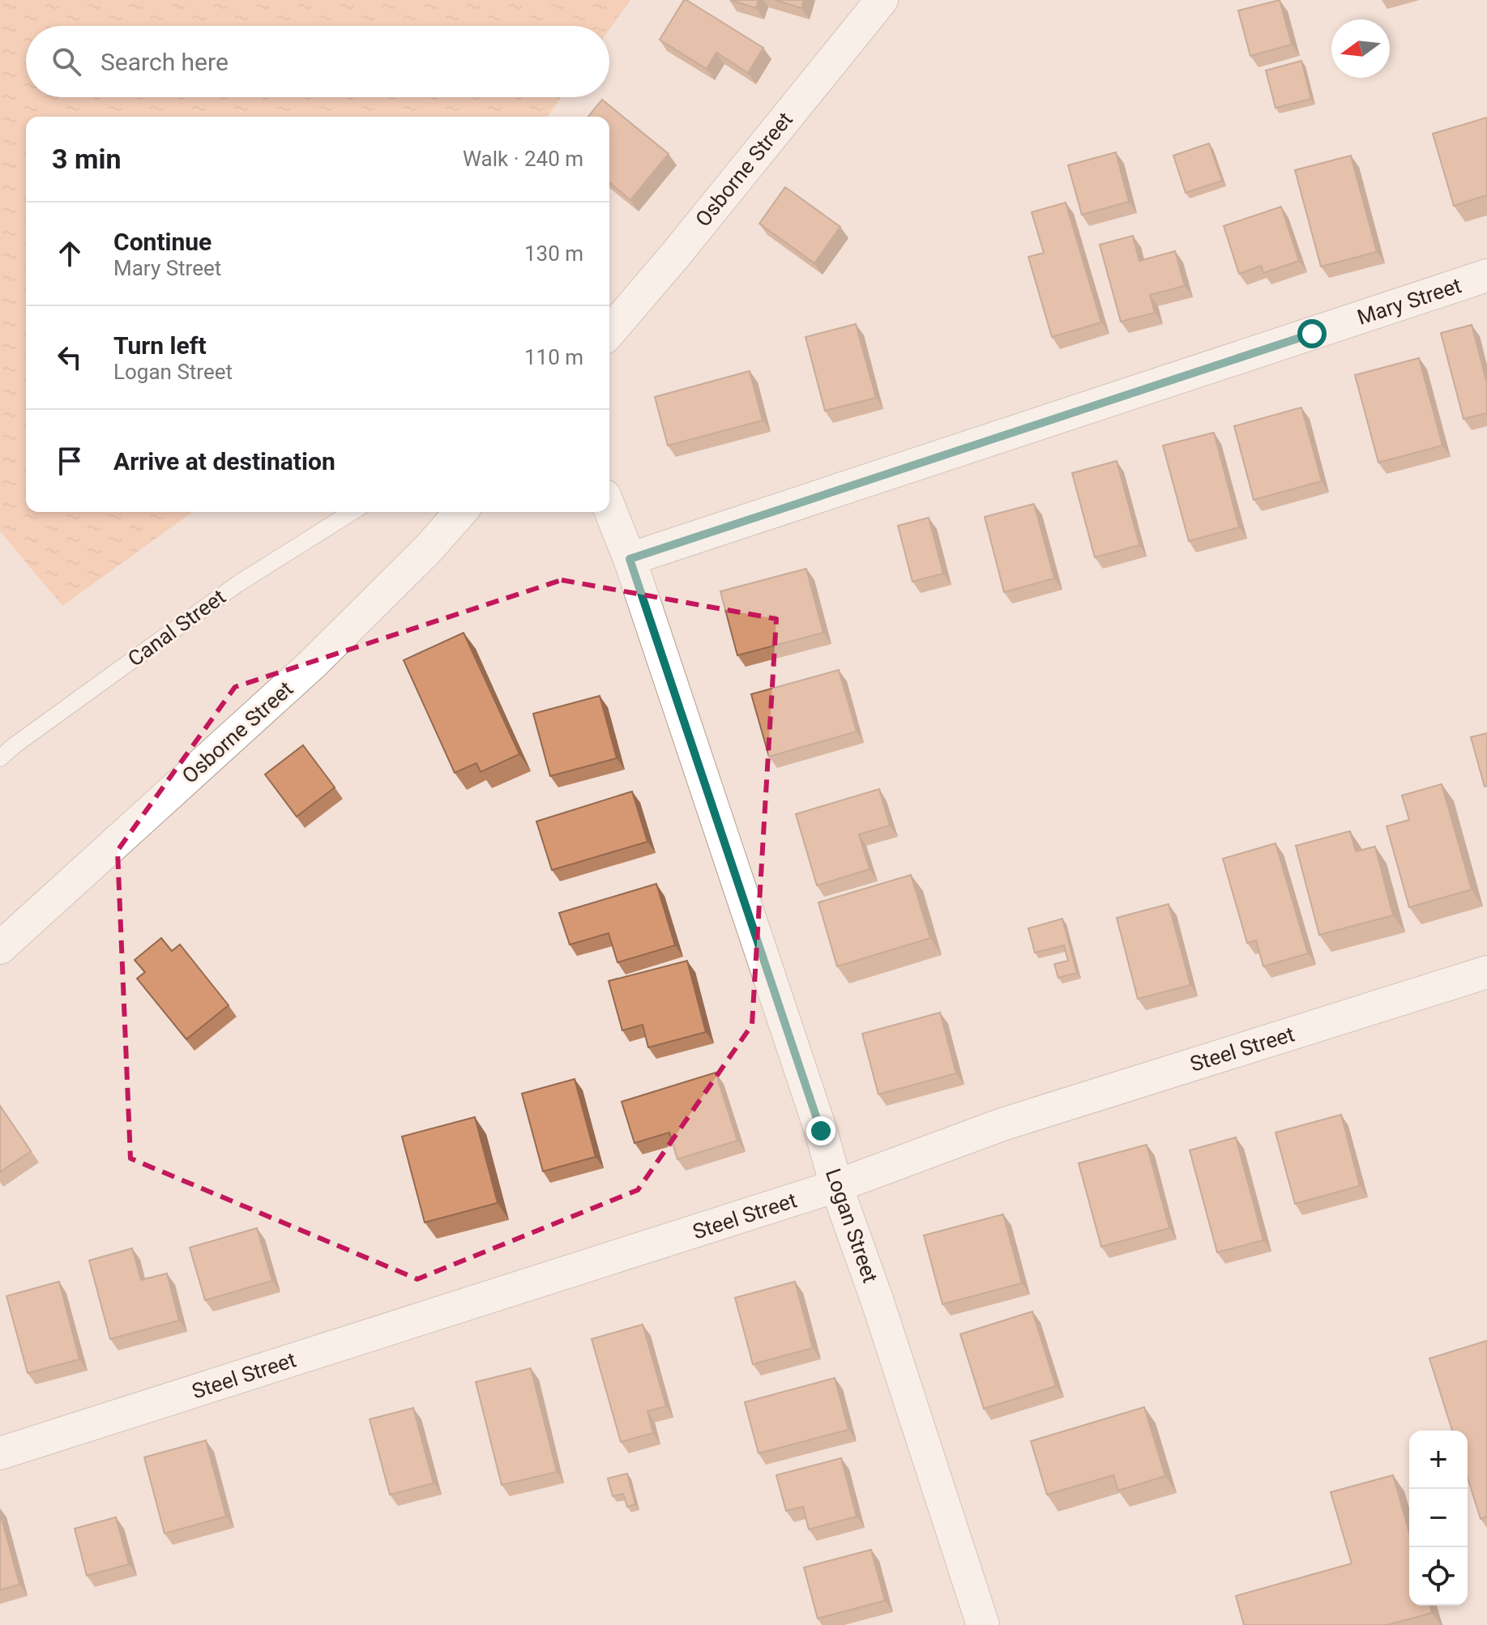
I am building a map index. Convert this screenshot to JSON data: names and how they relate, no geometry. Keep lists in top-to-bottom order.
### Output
{
  "streets": {
    "street": [
      "Osborne Street",
      "Mary Street",
      "Steel Street",
      "Logan Street"
    ],
    "lane": ["Canal Street"]
  },
  "crossings": [
    ["Mary Street", "Logan Street"],
    ["Steel Street", "Logan Street"]
  ],
  "north": "left",
  "page": {
    "search": "Search here",
    "heading": ["3 min", "Walk · 240 m"],
    "list": [
      ["Continue", "Mary Street", "130 m"],
      ["Turn left", "Logan Street", "110 m"],
      "Arrive at destination"
    ],
    "map_buttons": ["+", "−"]
  }
}
